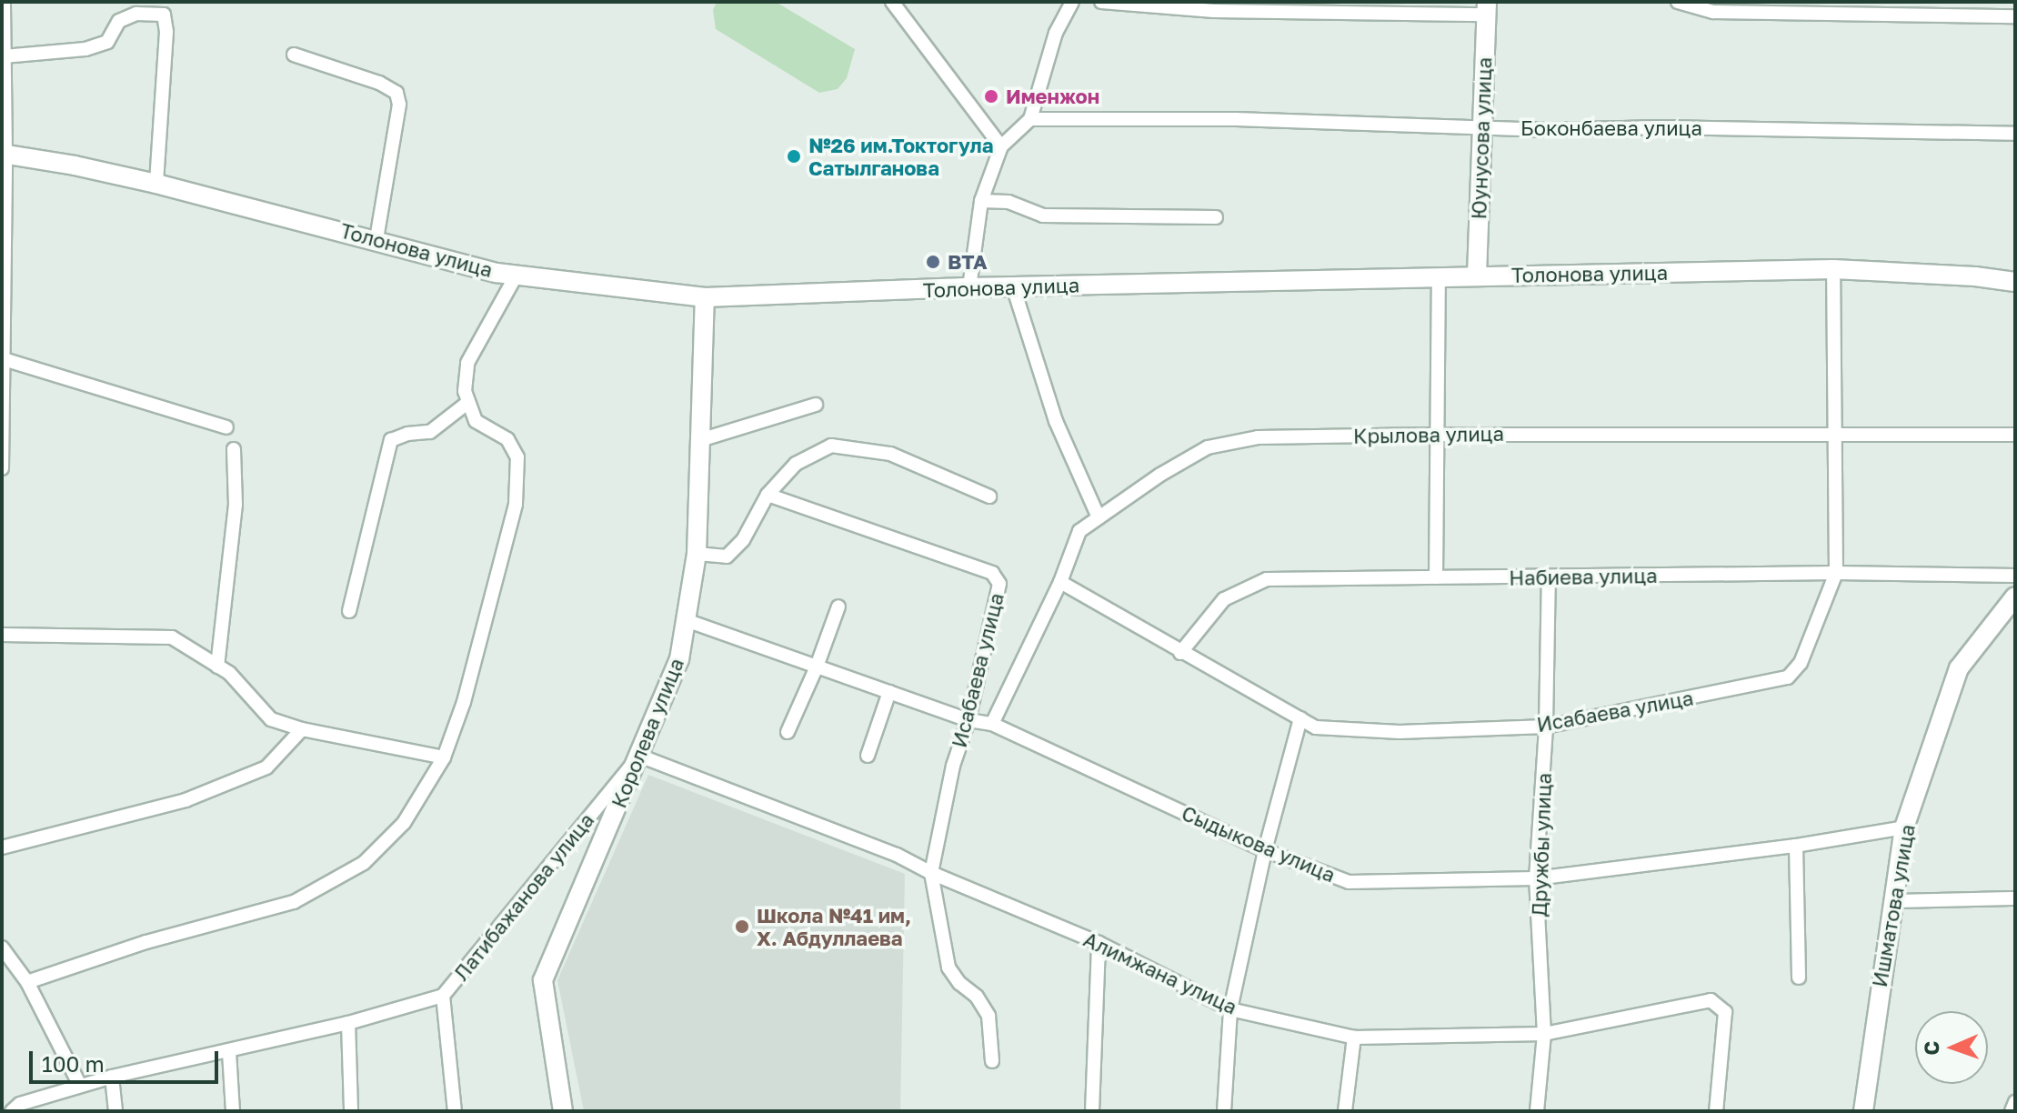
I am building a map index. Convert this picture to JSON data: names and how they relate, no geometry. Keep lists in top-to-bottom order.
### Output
{
  "streets": {
    "main road": [
      "Юунусова улица",
      "Толонова улица",
      "Королева улица",
      "Ишматова улица"
    ],
    "street": [
      "Боконбаева улица",
      "Крылова улица",
      "Набиева улица",
      "Исабаева улица",
      "Сыдыкова улица",
      "Дружбы улица",
      "Латибажанова улица",
      "Алимжана улица"
    ]
  },
  "crossings": [
    ["Боконбаева улица", "Юунусова улица"],
    ["Юунусова улица", "Толонова улица"],
    ["Толонова улица", "Исабаева улица"],
    ["Толонова улица", "Королева улица"],
    ["Крылова улица", "Исабаева улица"],
    ["Крылова улица", "Сыдыкова улица"],
    ["Набиева улица", "Исабаева улица"],
    ["Набиева улица", "Дружбы улица"],
    ["Исабаева улица", "Сыдыкова улица"],
    ["Исабаева улица", "Дружбы улица"],
    ["Исабаева улица", "Алимжана улица"],
    ["Королева улица", "Сыдыкова улица"],
    ["Королева улица", "Латибажанова улица"],
    ["Королева улица", "Алимжана улица"],
    ["Сыдыкова улица", "Дружбы улица"],
    ["Сыдыкова улица", "Ишматова улица"],
    ["Дружбы улица", "Алимжана улица"],
    ["Латибажанова улица", "Алимжана улица"]
  ],
  "places": [
    "Именжон",
    "№26 им.Токтогула Сатылганова",
    "BTA",
    "Школа №41 им, Х. Абдуллаева"
  ],
  "scale_bar": "100 m",
  "north": "left"
}
